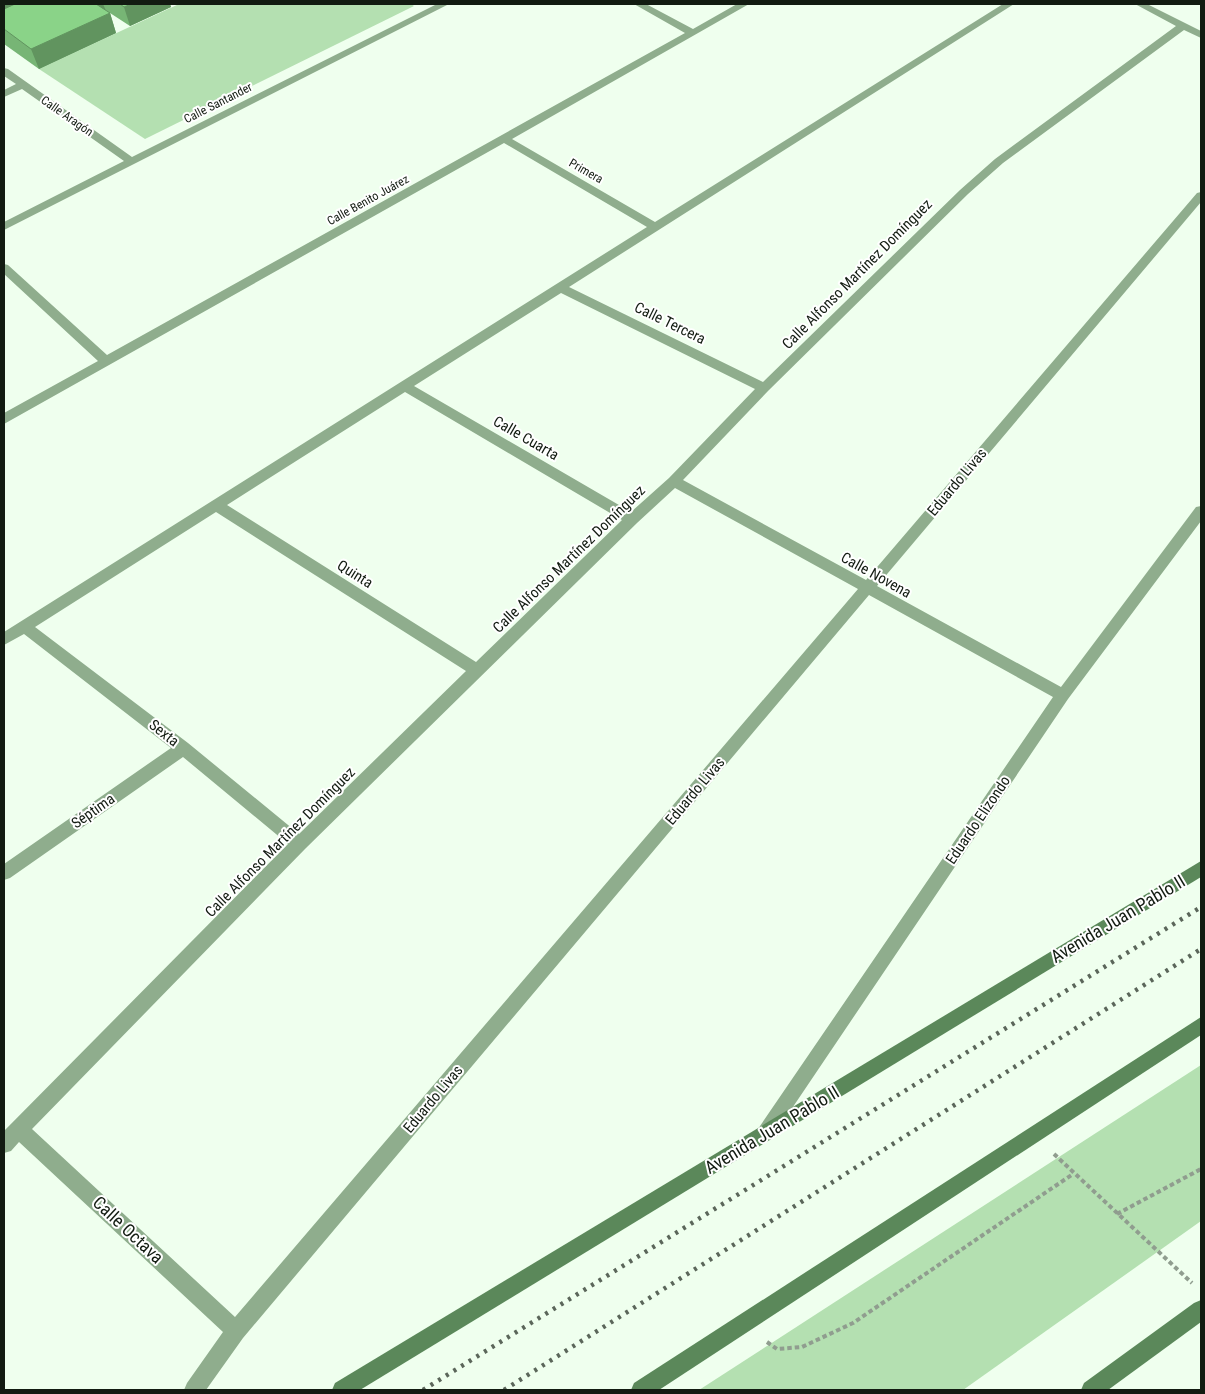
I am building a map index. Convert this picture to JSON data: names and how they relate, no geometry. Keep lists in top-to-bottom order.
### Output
{
  "streets": {
    "street": [
      "Calle Santander",
      "Calle Aragón",
      "Primera",
      "Calle Benito Juárez",
      "Calle Alfonso Martínez Domínguez",
      "Calle Tercera",
      "Calle Cuarta",
      "Eduardo Livas",
      "Quinta",
      "Calle Novena",
      "Sexta",
      "Séptima",
      "Eduardo Elizondo",
      "Avenida Juan Pablo II",
      "Calle Octava"
    ]
  },
  "crossings": [
    ["Calle Santander", "Calle Aragón"],
    ["Primera", "Calle Benito Juárez"],
    ["Calle Alfonso Martínez Domínguez", "Calle Tercera"],
    ["Calle Alfonso Martínez Domínguez", "Calle Cuarta"],
    ["Calle Alfonso Martínez Domínguez", "Quinta"],
    ["Calle Alfonso Martínez Domínguez", "Calle Novena"],
    ["Calle Alfonso Martínez Domínguez", "Sexta"],
    ["Calle Alfonso Martínez Domínguez", "Calle Octava"],
    ["Eduardo Livas", "Calle Novena"],
    ["Eduardo Livas", "Calle Octava"],
    ["Calle Novena", "Eduardo Elizondo"],
    ["Sexta", "Séptima"],
    ["Eduardo Elizondo", "Avenida Juan Pablo II"]
  ]
}
